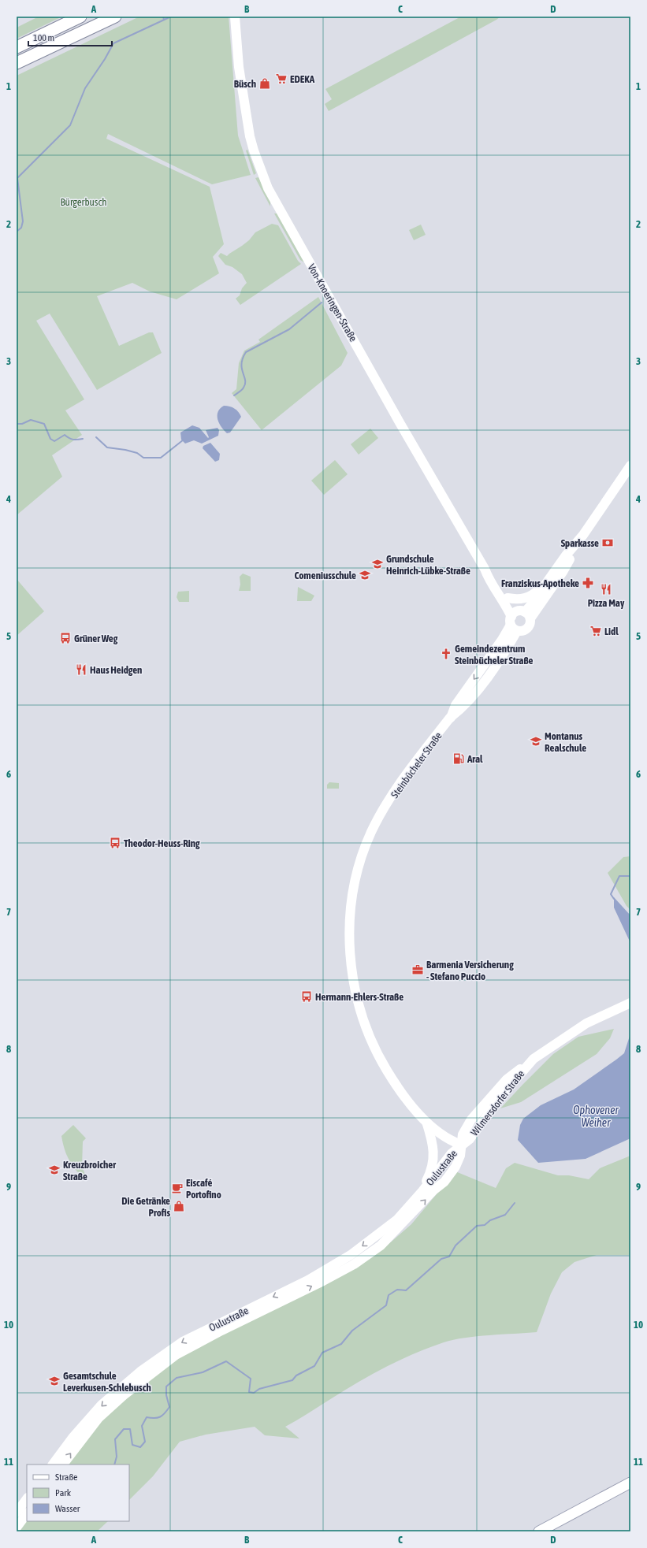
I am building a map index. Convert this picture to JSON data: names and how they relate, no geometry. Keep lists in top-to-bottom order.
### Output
{
  "streets": {
    "main road": [
      "Von-Knoeringen-Straße",
      "Steinbücheler Straße",
      "Wilmersdorfer Straße",
      "Oulustraße"
    ]
  },
  "crossings": [
    ["Von-Knoeringen-Straße", "Steinbücheler Straße"],
    ["Steinbücheler Straße", "Wilmersdorfer Straße"],
    ["Steinbücheler Straße", "Oulustraße"],
    ["Wilmersdorfer Straße", "Oulustraße"]
  ],
  "water": ["Ophovener Weiher"],
  "parks": ["Bürgerbusch"],
  "places": {
    "supermarket": ["EDEKA", "Lidl"],
    "shop": ["Büsch", "Die Getränke Profis"],
    "bank": ["Sparkasse"],
    "school or university": [
      "Grundschule Heinrich-Lübke-Straße",
      "Comeniusschule",
      "Montanus Realschule",
      "Kreuzbroicher Straße",
      "Gesamtschule Leverkusen-Schlebusch"
    ],
    "pharmacy": ["Franziskus-Apotheke"],
    "restaurant": ["Pizza May", "Haus Heidgen"],
    "bus stop": ["Grüner Weg", "Theodor-Heuss-Ring", "Hermann-Ehlers-Straße"],
    "church": ["Gemeindezentrum Steinbücheler Straße"],
    "fuel station": ["Aral"],
    "office": ["Barmenia Versicherung - Stefano Puccio"],
    "cafe": ["Eiscafé Portofino"]
  },
  "legend": ["Straße", "Park", "Wasser"],
  "scale_bar": "100 m",
  "grid": {
    "columns": [
      "A",
      "B",
      "C",
      "D"
    ],
    "rows": [
      "1",
      "2",
      "3",
      "4",
      "5",
      "6",
      "7",
      "8",
      "9",
      "10",
      "11"
    ]
  }
}
